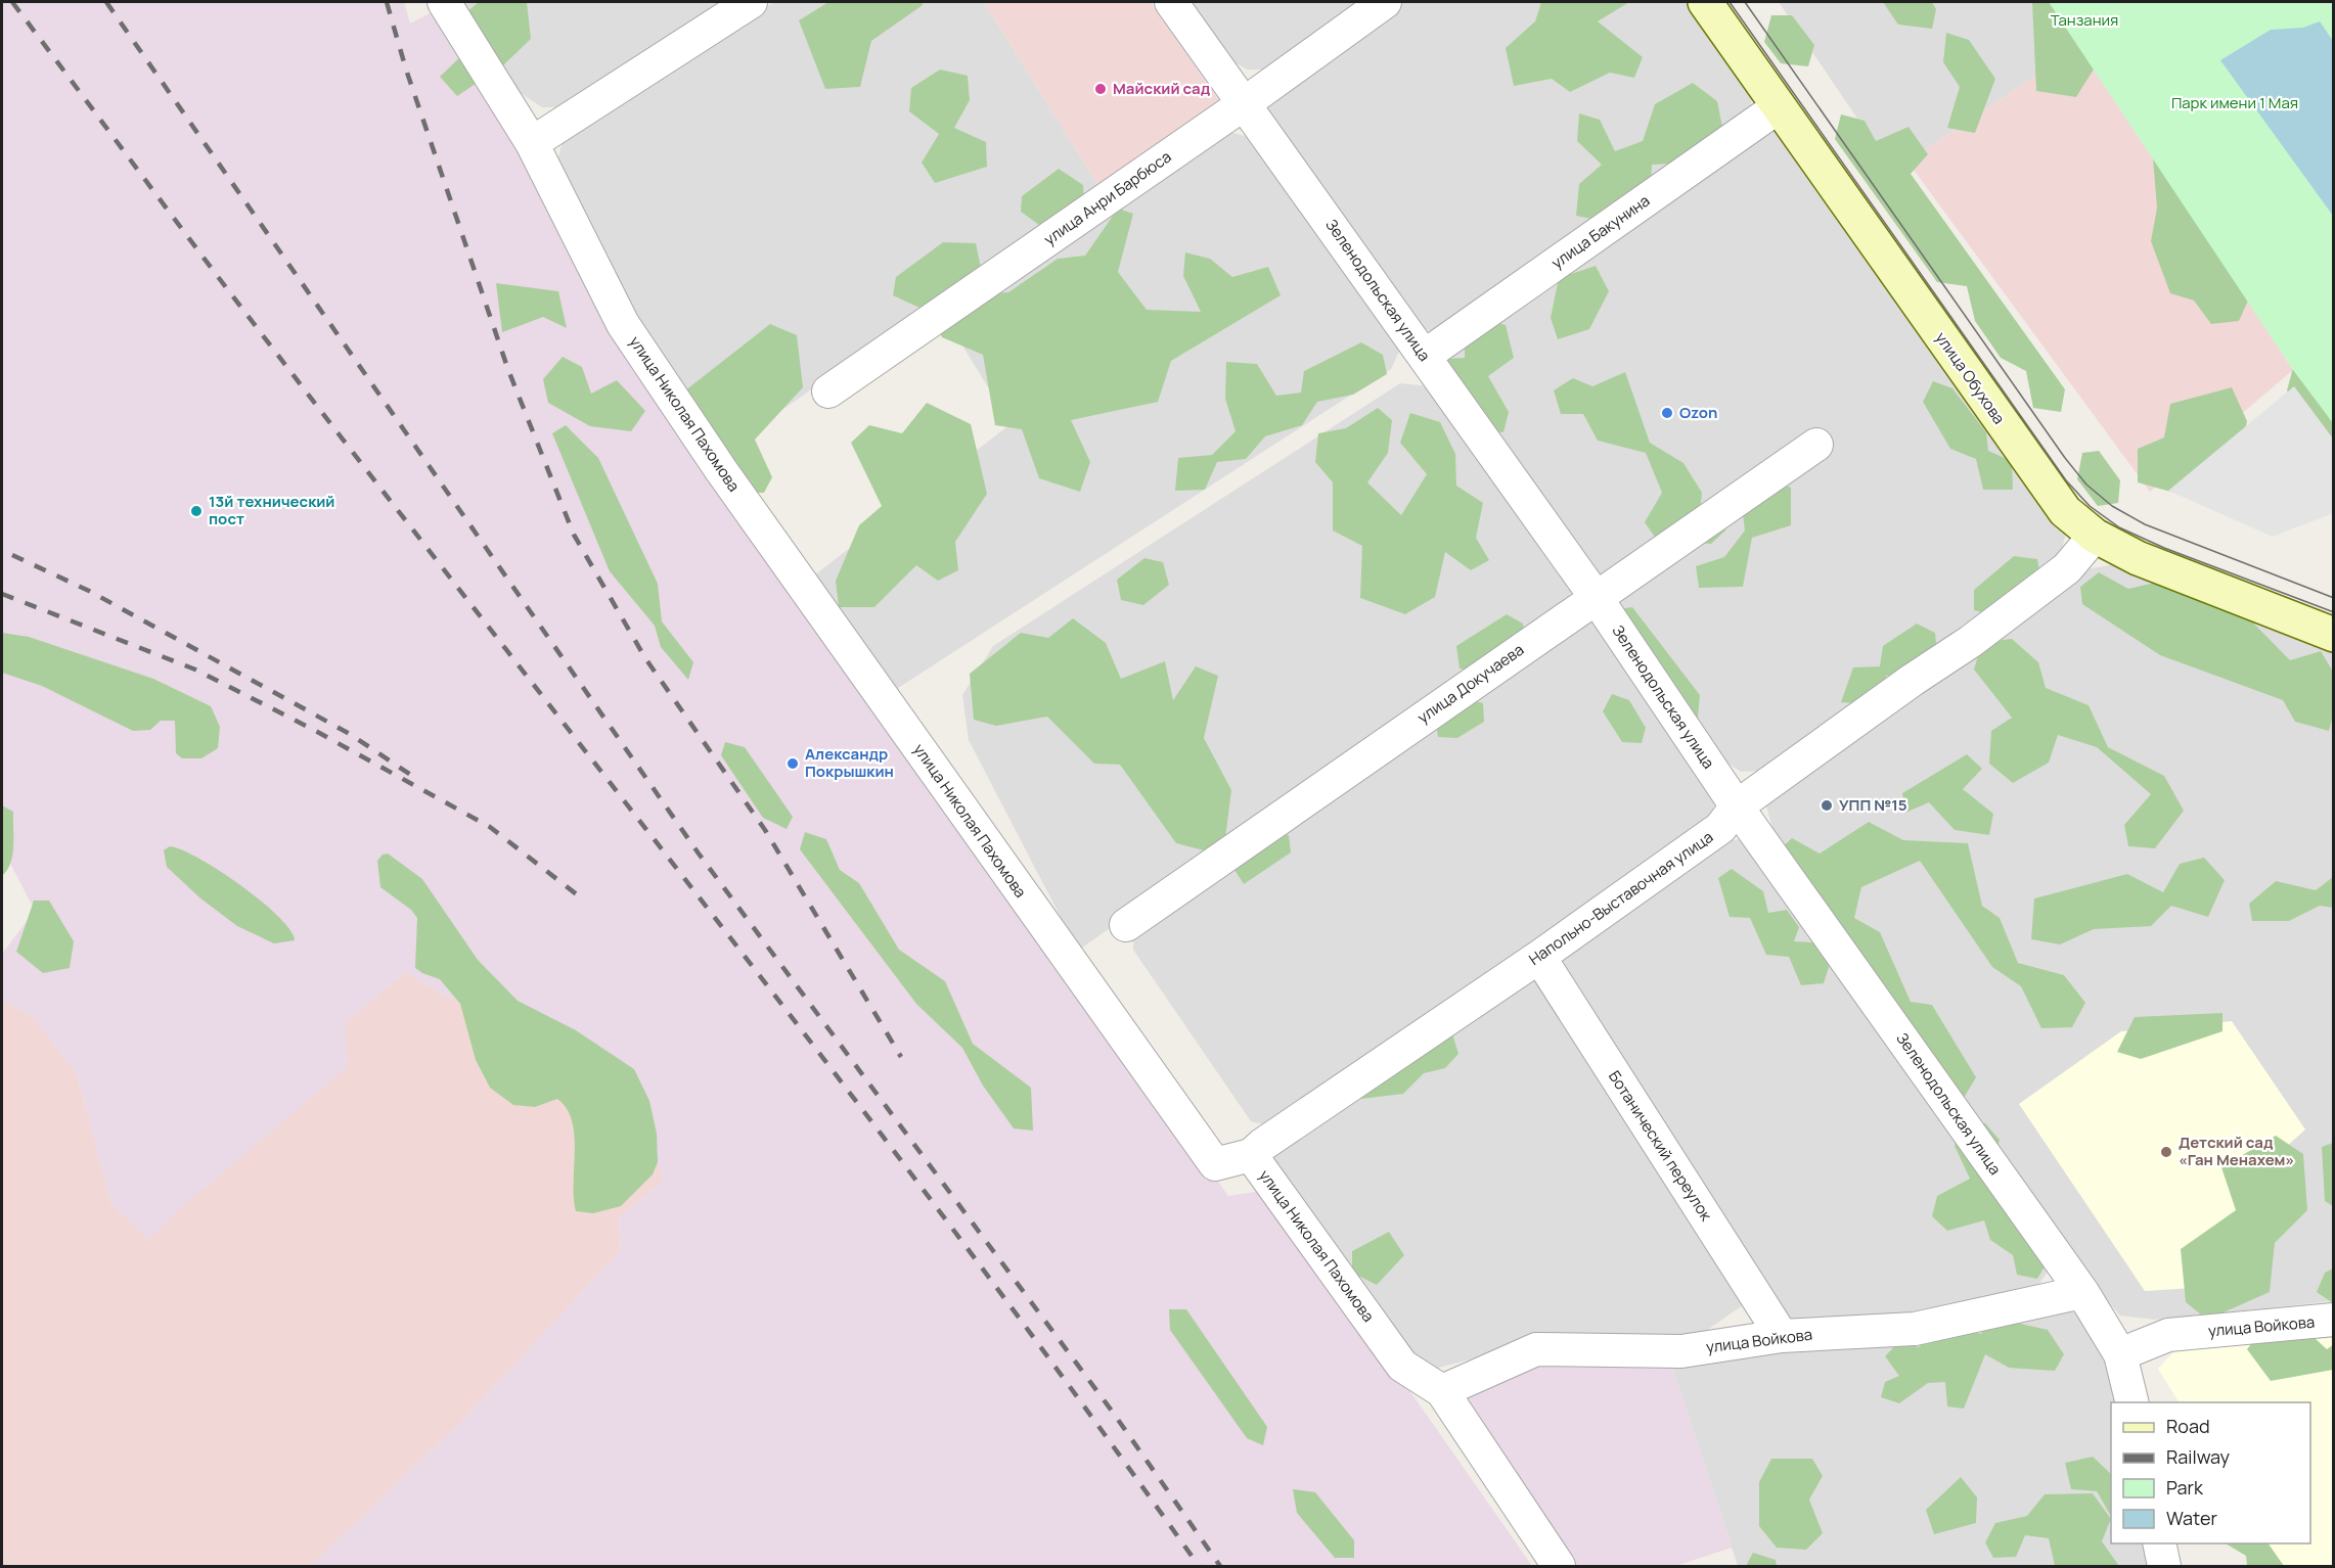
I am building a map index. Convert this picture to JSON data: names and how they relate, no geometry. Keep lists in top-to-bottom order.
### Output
{
  "streets": {
    "street": [
      "улица Анри Барбюса",
      "улица Бакунина",
      "Зеленодольская улица",
      "улица Обухова",
      "улица Николая Пахомова",
      "улица Докучаева",
      "Напольно-Выставочная улица",
      "Ботанический переулок",
      "улица Войкова"
    ]
  },
  "crossings": [
    ["улица Анри Барбюса", "Зеленодольская улица"],
    ["улица Бакунина", "Зеленодольская улица"],
    ["улица Бакунина", "улица Обухова"],
    ["Зеленодольская улица", "улица Докучаева"],
    ["Зеленодольская улица", "Напольно-Выставочная улица"],
    ["Зеленодольская улица", "улица Войкова"],
    ["улица Обухова", "Напольно-Выставочная улица"],
    ["улица Николая Пахомова", "Напольно-Выставочная улица"],
    ["улица Николая Пахомова", "улица Войкова"],
    ["Напольно-Выставочная улица", "Ботанический переулок"],
    ["Ботанический переулок", "улица Войкова"]
  ],
  "parks": ["Танзания", "Парк имени 1 Мая"],
  "places": [
    "Майский сад",
    "Ozon",
    "13й технический пост",
    "Александр Покрышкин",
    "УПП №15",
    "Детский сад «Ган Менахем»"
  ],
  "legend": [
    "Road",
    "Railway",
    "Park",
    "Water"
  ]
}
